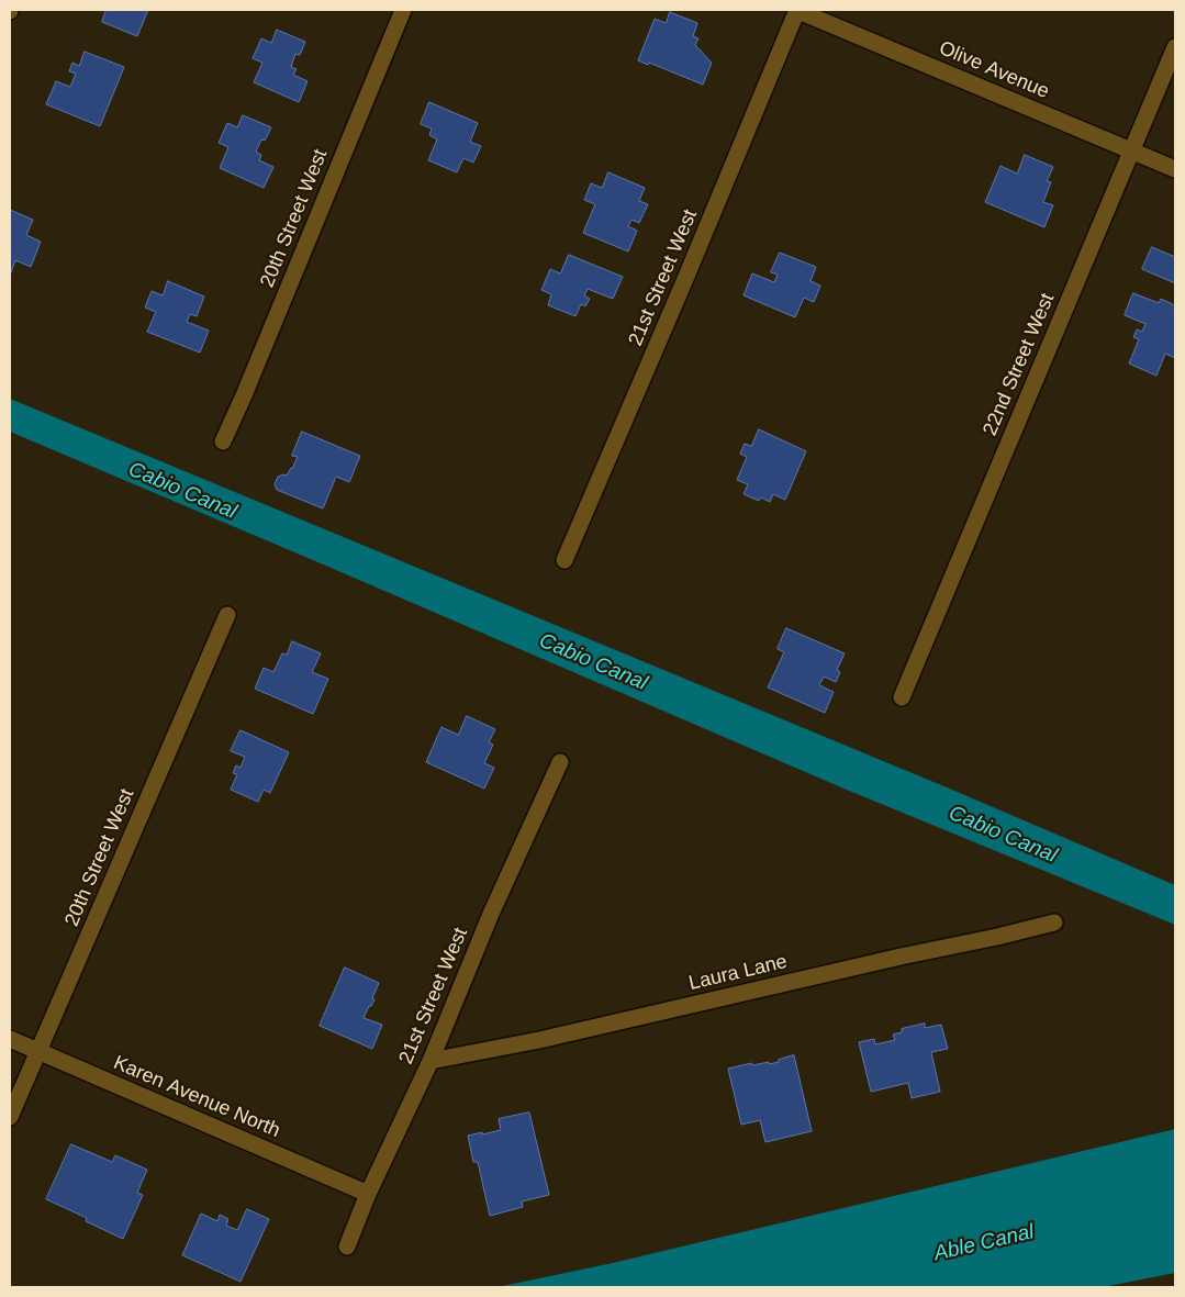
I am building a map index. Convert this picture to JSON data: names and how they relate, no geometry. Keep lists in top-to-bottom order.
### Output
{
  "streets": {
    "street": [
      "Olive Avenue",
      "20th Street West",
      "21st Street West",
      "22nd Street West",
      "Laura Lane",
      "Karen Avenue North"
    ]
  },
  "crossings": [
    ["Olive Avenue", "21st Street West"],
    ["Olive Avenue", "22nd Street West"],
    ["20th Street West", "Karen Avenue North"],
    ["21st Street West", "Laura Lane"],
    ["21st Street West", "Karen Avenue North"]
  ],
  "water": ["Cabio Canal", "Able Canal"]
}
